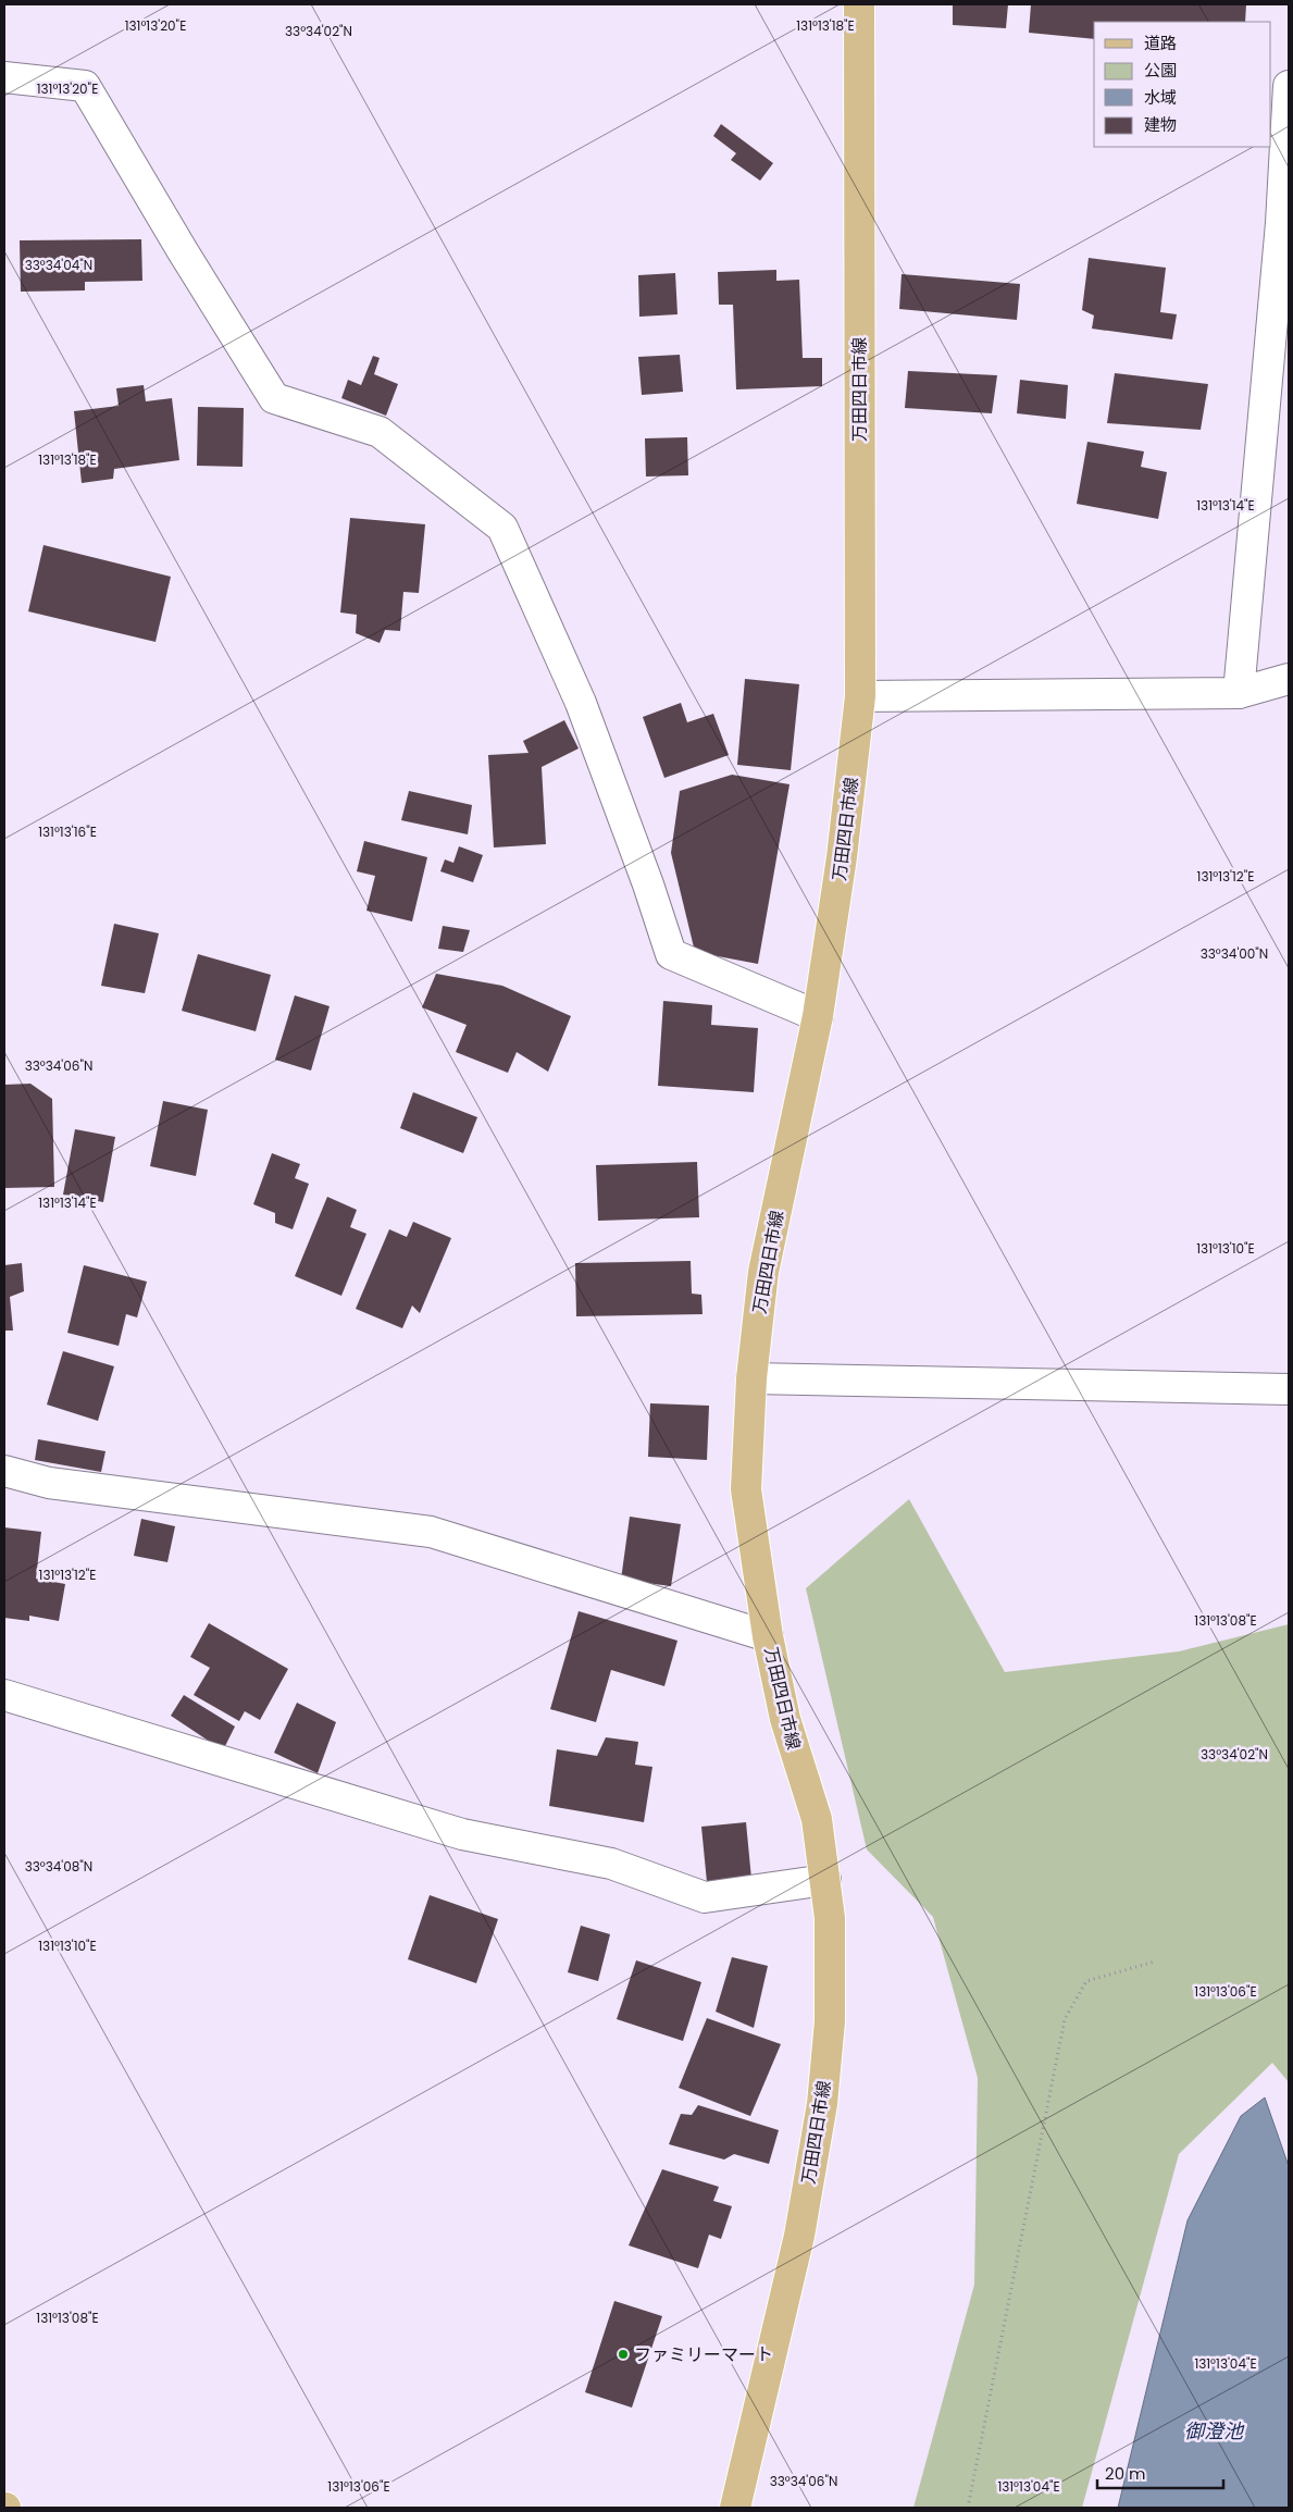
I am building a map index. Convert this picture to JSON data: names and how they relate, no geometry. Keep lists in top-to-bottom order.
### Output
{
  "streets": {
    "main road": ["万田四日市線"]
  },
  "water": ["御澄池"],
  "places": ["ファミリーマート"],
  "legend": [
    "道路",
    "公園",
    "水域",
    "建物"
  ],
  "scale_bar": "20 m",
  "coordinates": [
    "131°13'20\"E",
    "131°13'18\"E",
    "33°34'02\"N",
    "33°34'04\"N",
    "131°13'14\"E",
    "131°13'16\"E",
    "131°13'12\"E",
    "33°34'00\"N",
    "33°34'06\"N",
    "131°13'10\"E",
    "131°13'08\"E",
    "33°34'08\"N",
    "131°13'06\"E",
    "131°13'04\"E"
  ]
}
